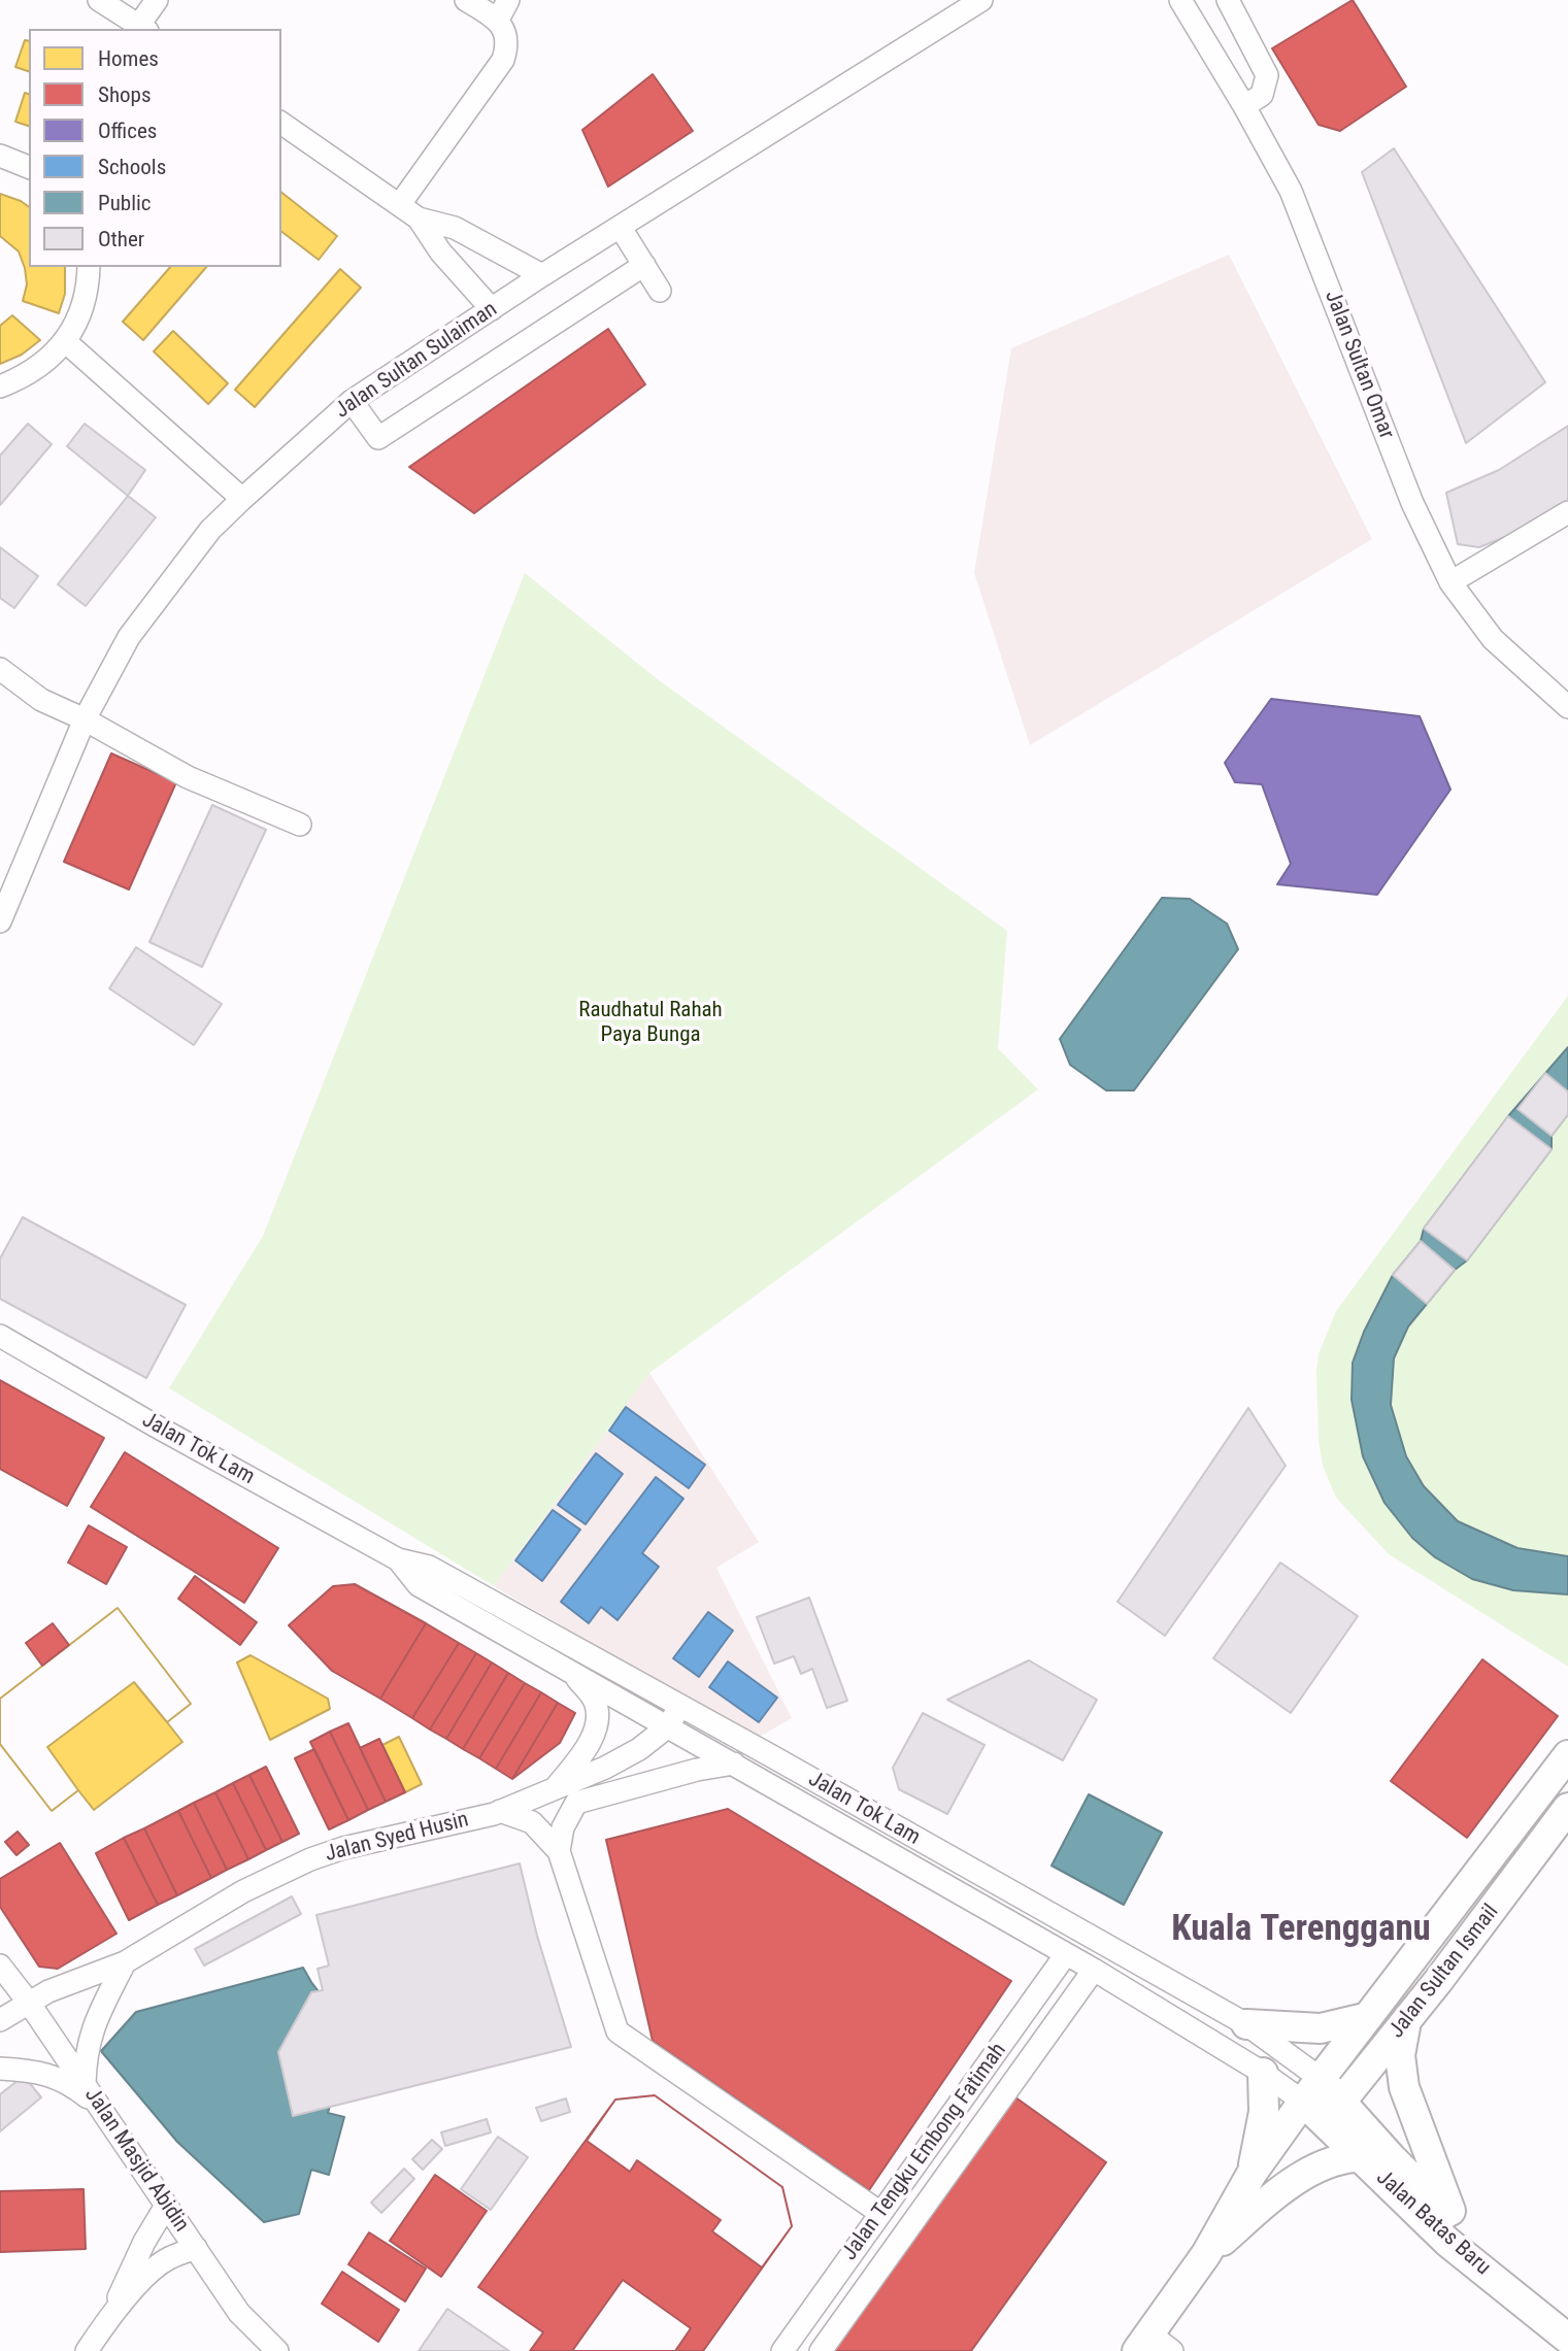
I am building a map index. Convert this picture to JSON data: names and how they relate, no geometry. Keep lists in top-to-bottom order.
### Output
{
  "streets": {
    "main road": ["Jalan Sultan Ismail", "Jalan Batas Baru"],
    "street": [
      "Jalan Sultan Sulaiman",
      "Jalan Sultan Omar",
      "Jalan Tok Lam",
      "Jalan Syed Husin",
      "Jalan Tengku Embong Fatimah",
      "Jalan Masjid Abidin"
    ]
  },
  "crossings": [
    ["Jalan Tok Lam", "Jalan Syed Husin"],
    ["Jalan Tok Lam", "Jalan Sultan Ismail"],
    ["Jalan Tok Lam", "Jalan Tengku Embong Fatimah"],
    ["Jalan Tok Lam", "Jalan Batas Baru"],
    ["Jalan Syed Husin", "Jalan Masjid Abidin"],
    ["Jalan Sultan Ismail", "Jalan Batas Baru"]
  ],
  "districts": ["Kuala Terengganu"],
  "parks": ["Raudhatul Rahah Paya Bunga"],
  "legend": [
    "Homes",
    "Shops",
    "Offices",
    "Schools",
    "Public",
    "Other"
  ]
}
